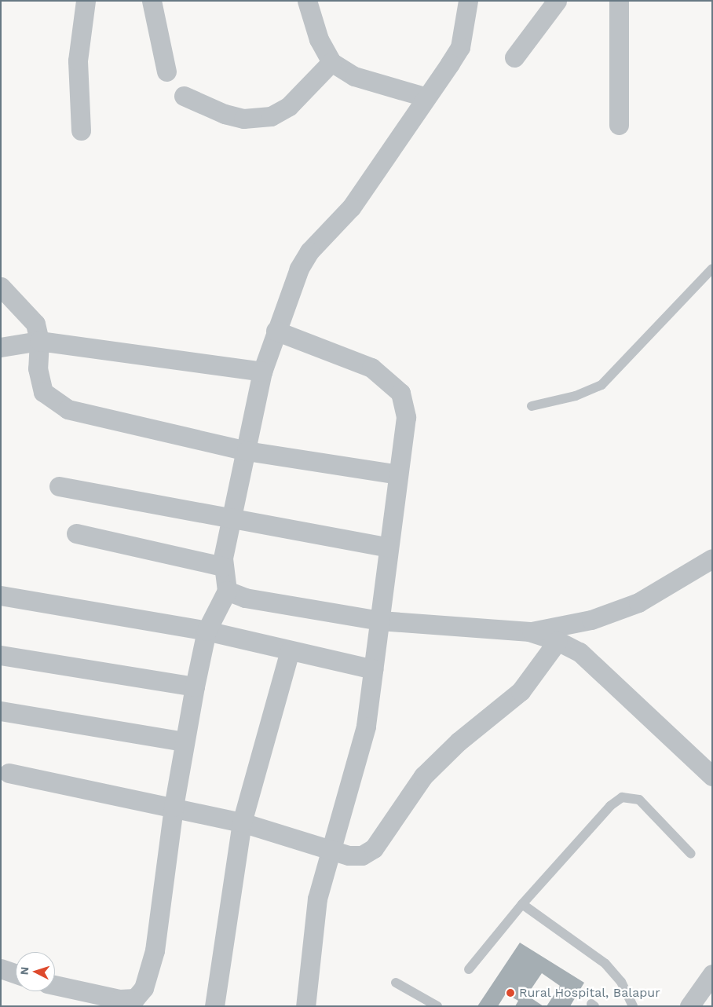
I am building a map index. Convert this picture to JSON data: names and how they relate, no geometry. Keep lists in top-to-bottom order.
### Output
{
  "places": ["Rural Hospital, Balapur"],
  "north": "left"
}
